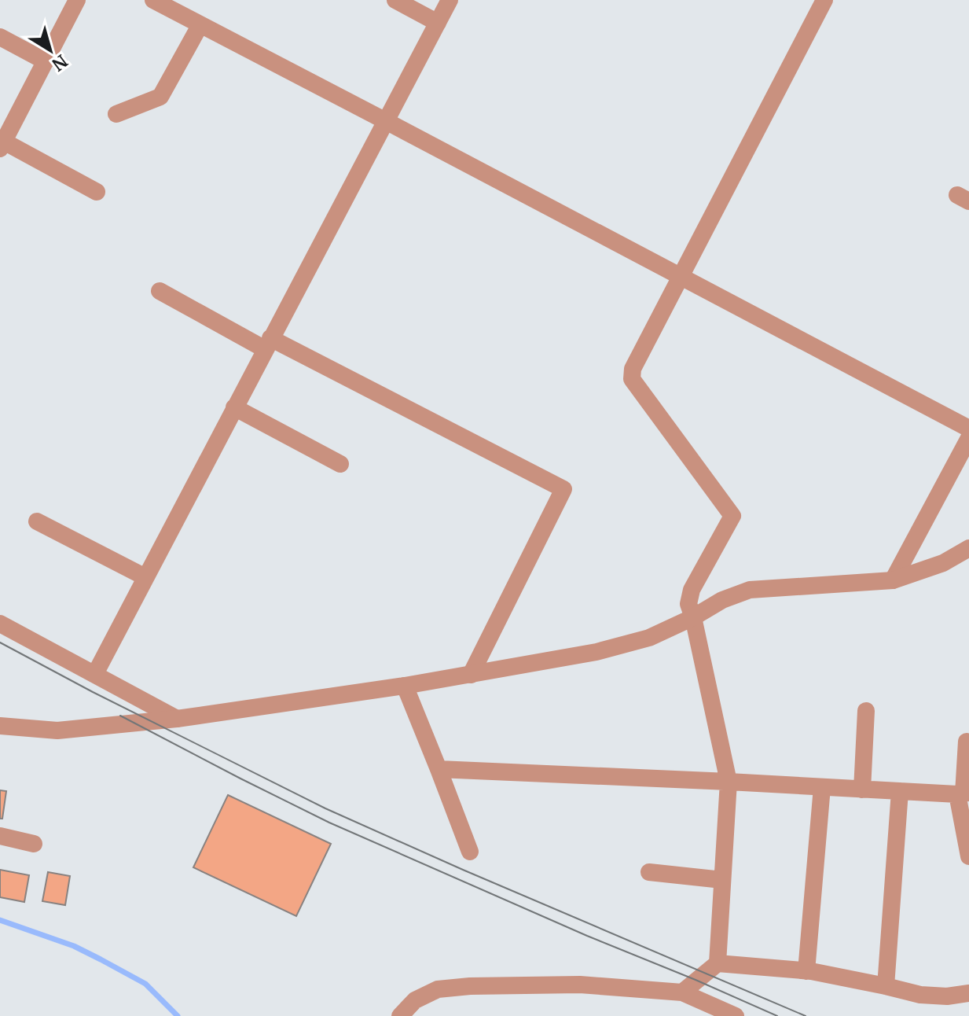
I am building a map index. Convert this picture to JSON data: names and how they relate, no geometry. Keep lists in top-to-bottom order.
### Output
{
  "north": "bottom right"
}
